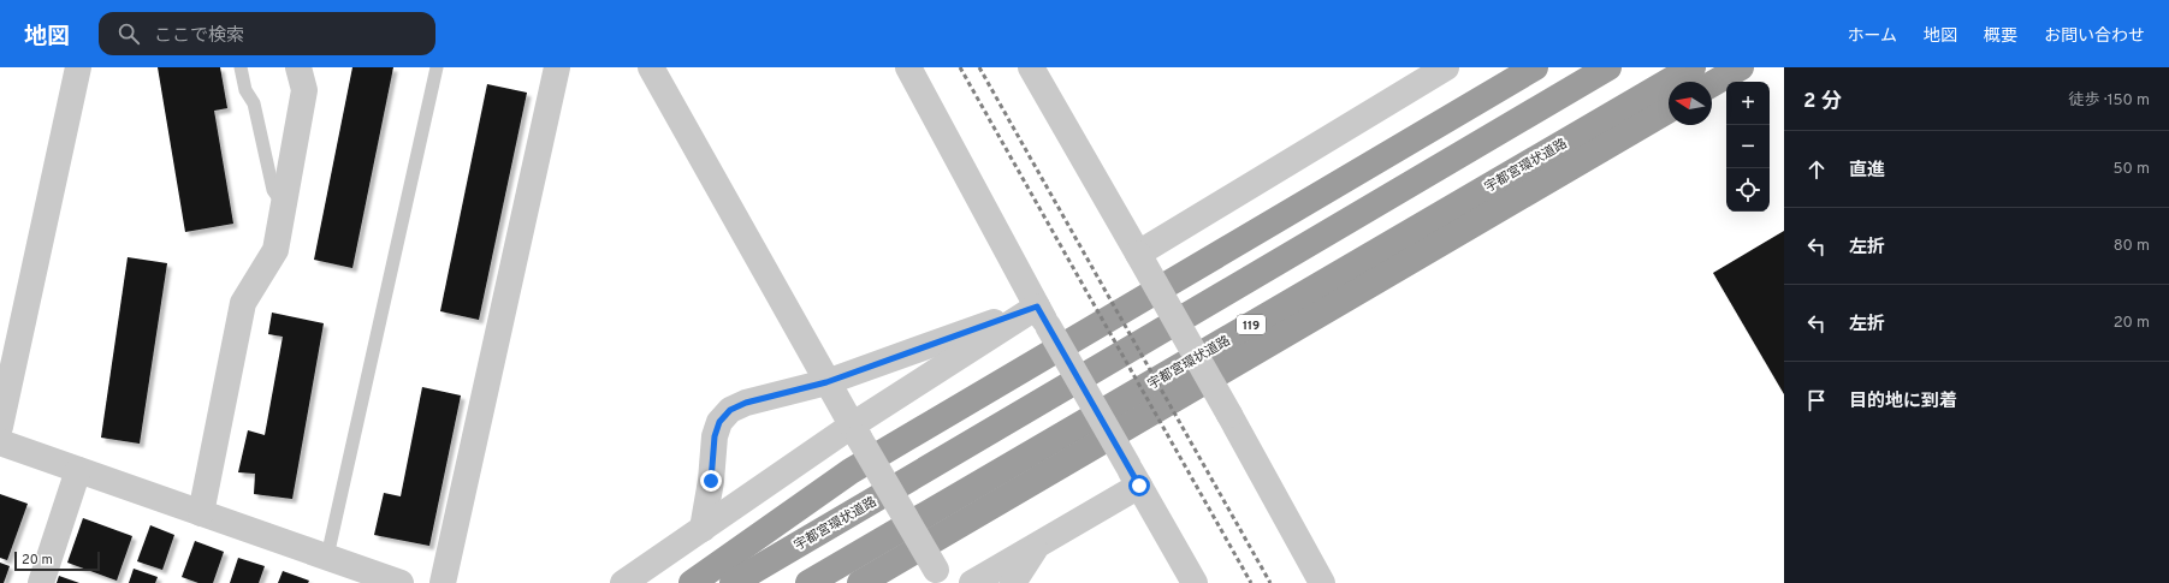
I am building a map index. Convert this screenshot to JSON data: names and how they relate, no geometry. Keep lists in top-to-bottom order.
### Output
{
  "streets": {
    "highway": ["宇都宮環状道路", "119"]
  },
  "scale_bar": "20 m",
  "north": "left",
  "page": {
    "header": "地図",
    "search": "ここで検索",
    "nav": [
      "ホーム",
      "地図",
      "概要",
      "お問い合わせ"
    ],
    "heading": ["2 分", "徒歩 · 150 m"],
    "map_buttons": ["+", "−"],
    "list": [
      ["直進", "50 m"],
      ["左折", "80 m"],
      ["左折", "20 m"],
      "目的地に到着"
    ],
    "scale": "20 m"
  }
}
